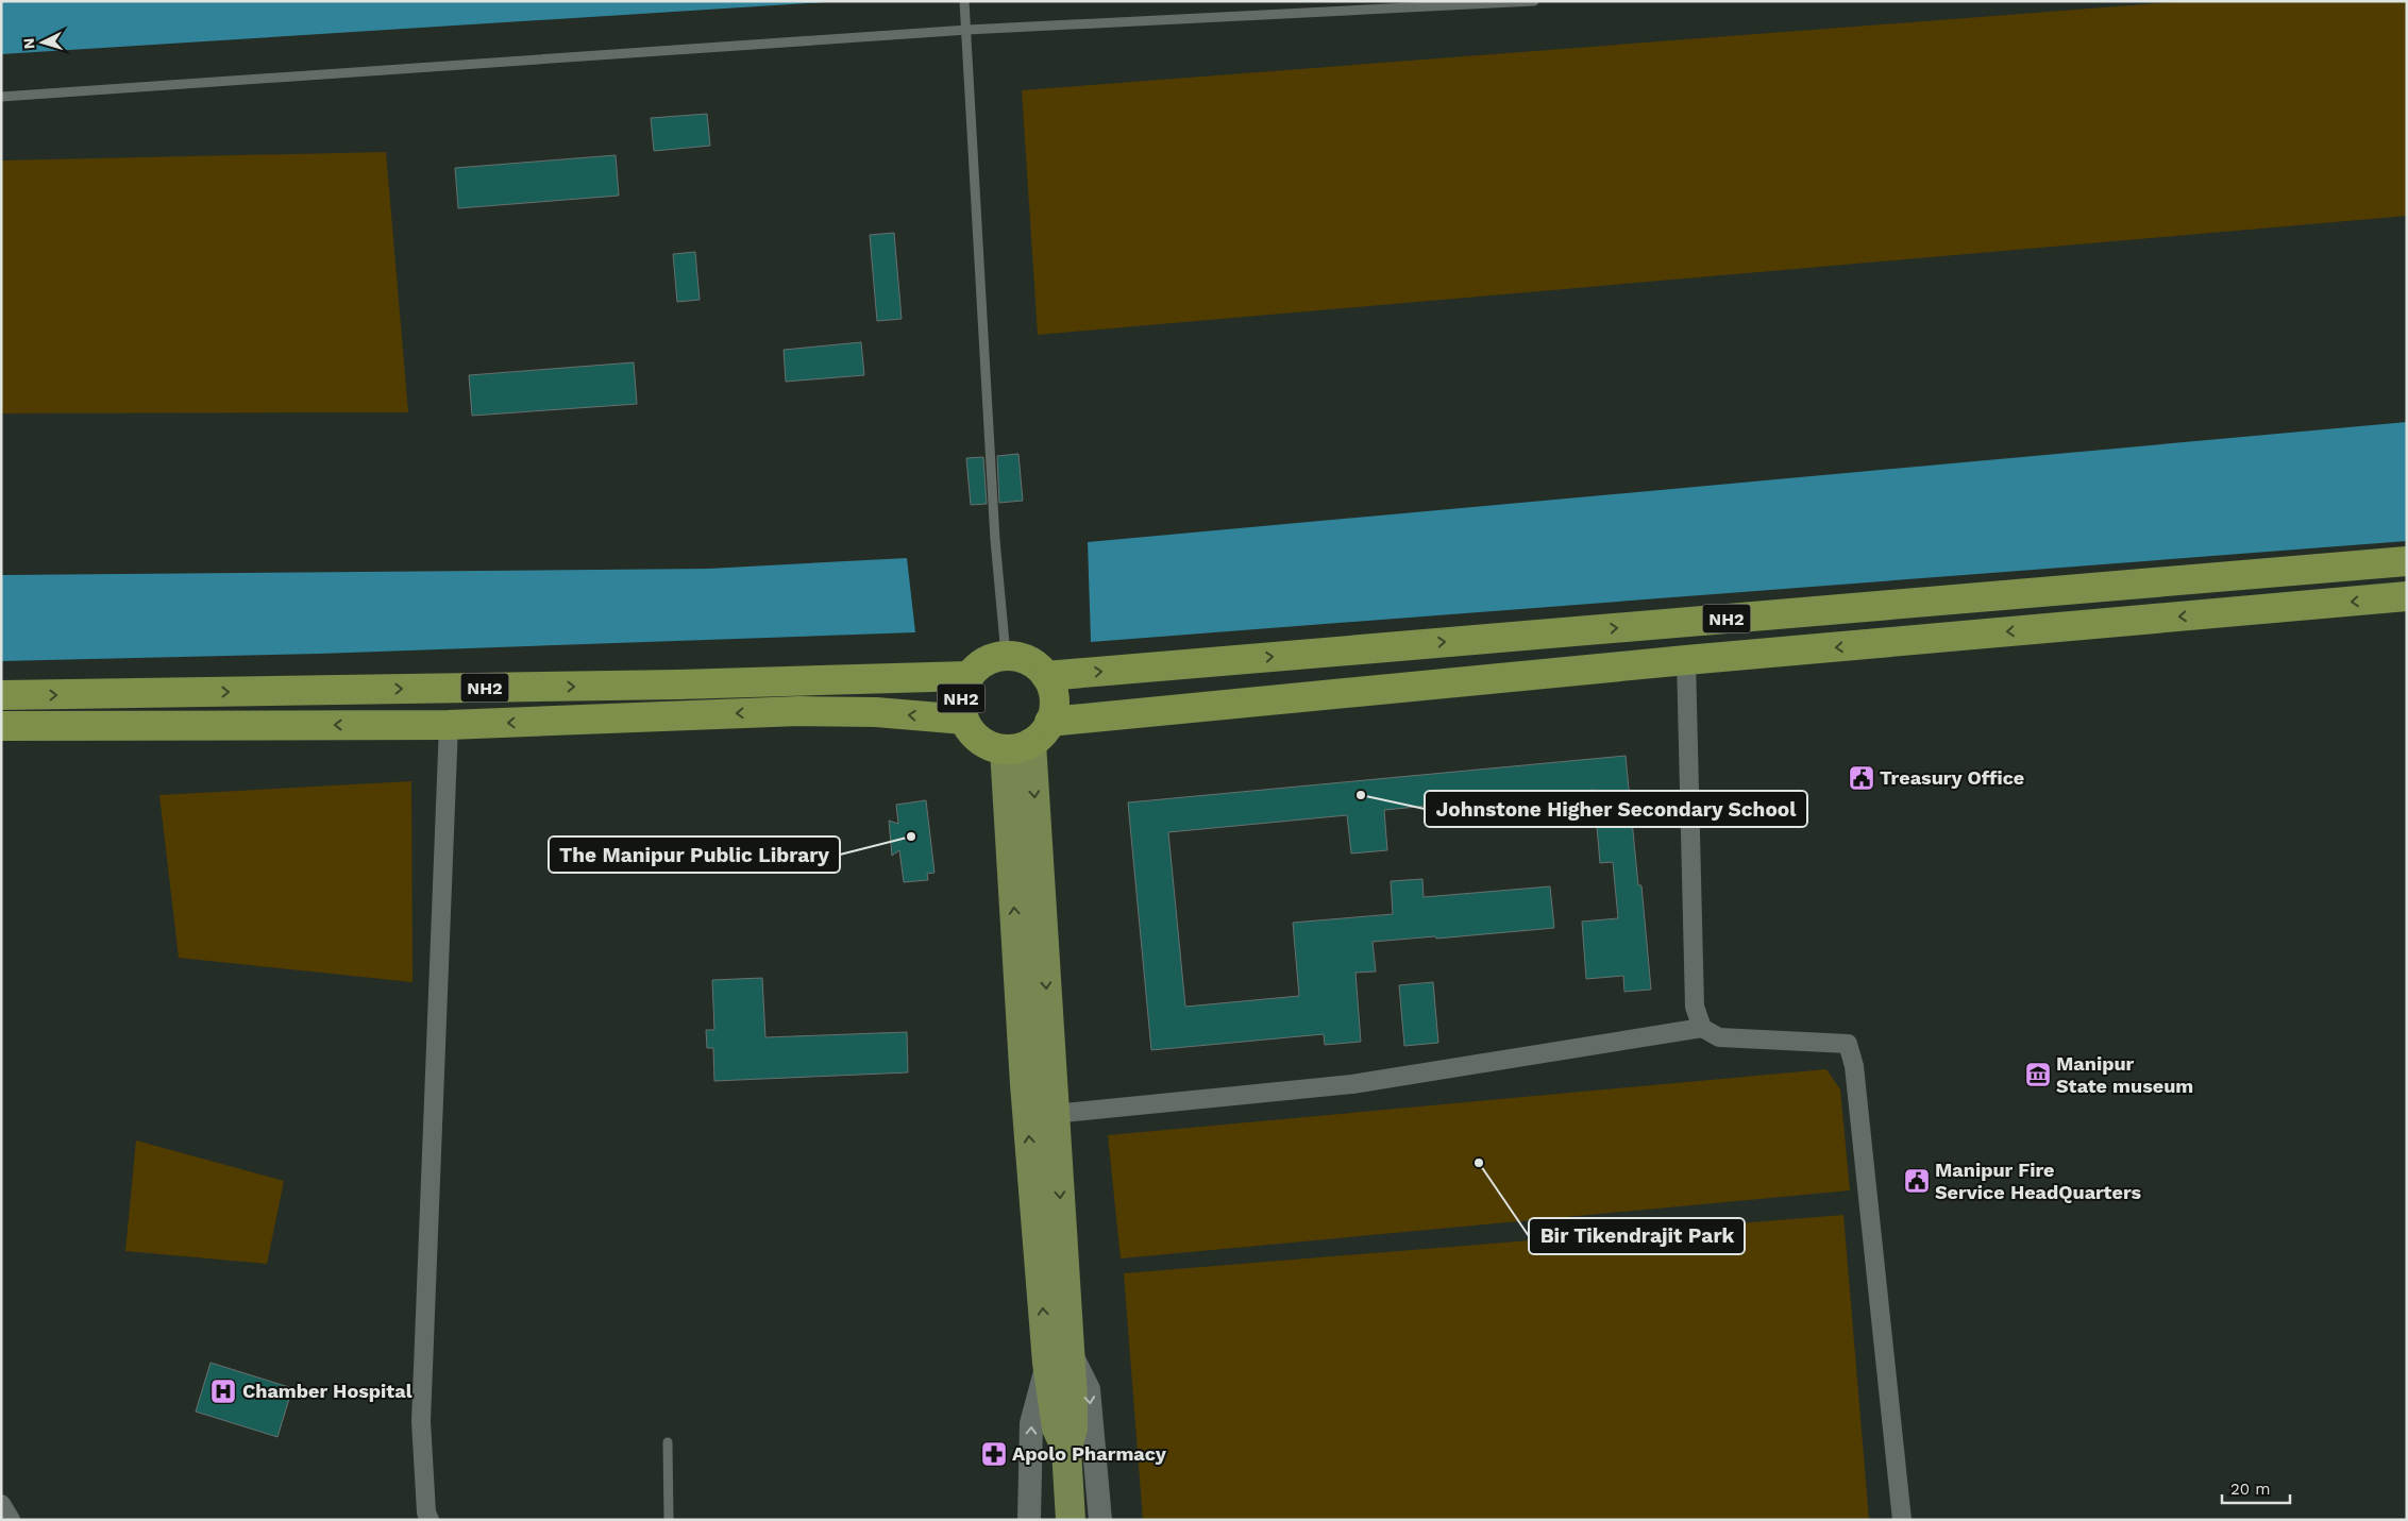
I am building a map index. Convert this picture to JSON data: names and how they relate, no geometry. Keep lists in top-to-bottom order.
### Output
{
  "streets": {
    "highway": ["NH2"]
  },
  "places": {
    "public building": ["Treasury Office", "Manipur Fire Service HeadQuarters"],
    "other": ["Johnstone Higher Secondary School", "The Manipur Public Library", "Bir Tikendrajit Park"],
    "museum": ["Manipur State museum"],
    "hospital": ["Chamber Hospital"],
    "pharmacy": ["Apolo Pharmacy"]
  },
  "scale_bar": "20 m",
  "north": "left"
}
